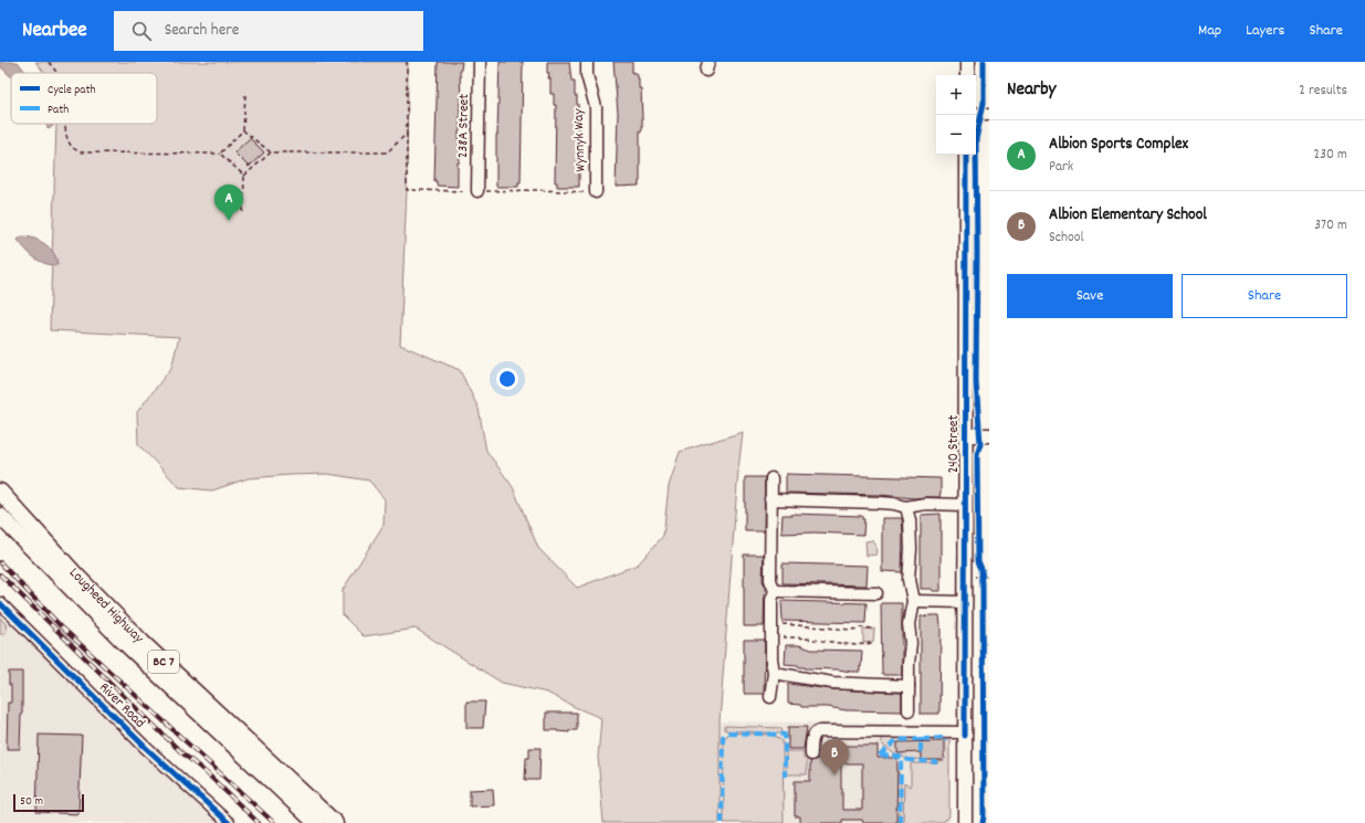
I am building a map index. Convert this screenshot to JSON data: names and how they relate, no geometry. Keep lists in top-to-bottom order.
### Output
{
  "streets": {
    "highway": ["Lougheed Highway", "BC 7"],
    "main road": ["240 Street"],
    "street": ["238A Street", "Wynnyk Way", "River Road"]
  },
  "legend": ["Cycle path", "Path"],
  "scale_bar": "50 m",
  "page": {
    "header": "Nearbee",
    "search": "Search here",
    "nav": ["Map", "Layers", "Share"],
    "heading": ["Nearby", "2 results"],
    "map_buttons": ["+", "−"],
    "list": [
      {
        "mark": "A",
        "name": "Albion Sports Complex",
        "note": "Park",
        "value": "230 m"
      },
      {
        "mark": "B",
        "name": "Albion Elementary School",
        "note": "School",
        "value": "370 m"
      }
    ],
    "pins": ["A", "B"],
    "buttons": ["Save", "Share"],
    "scale": "50 m"
  }
}
